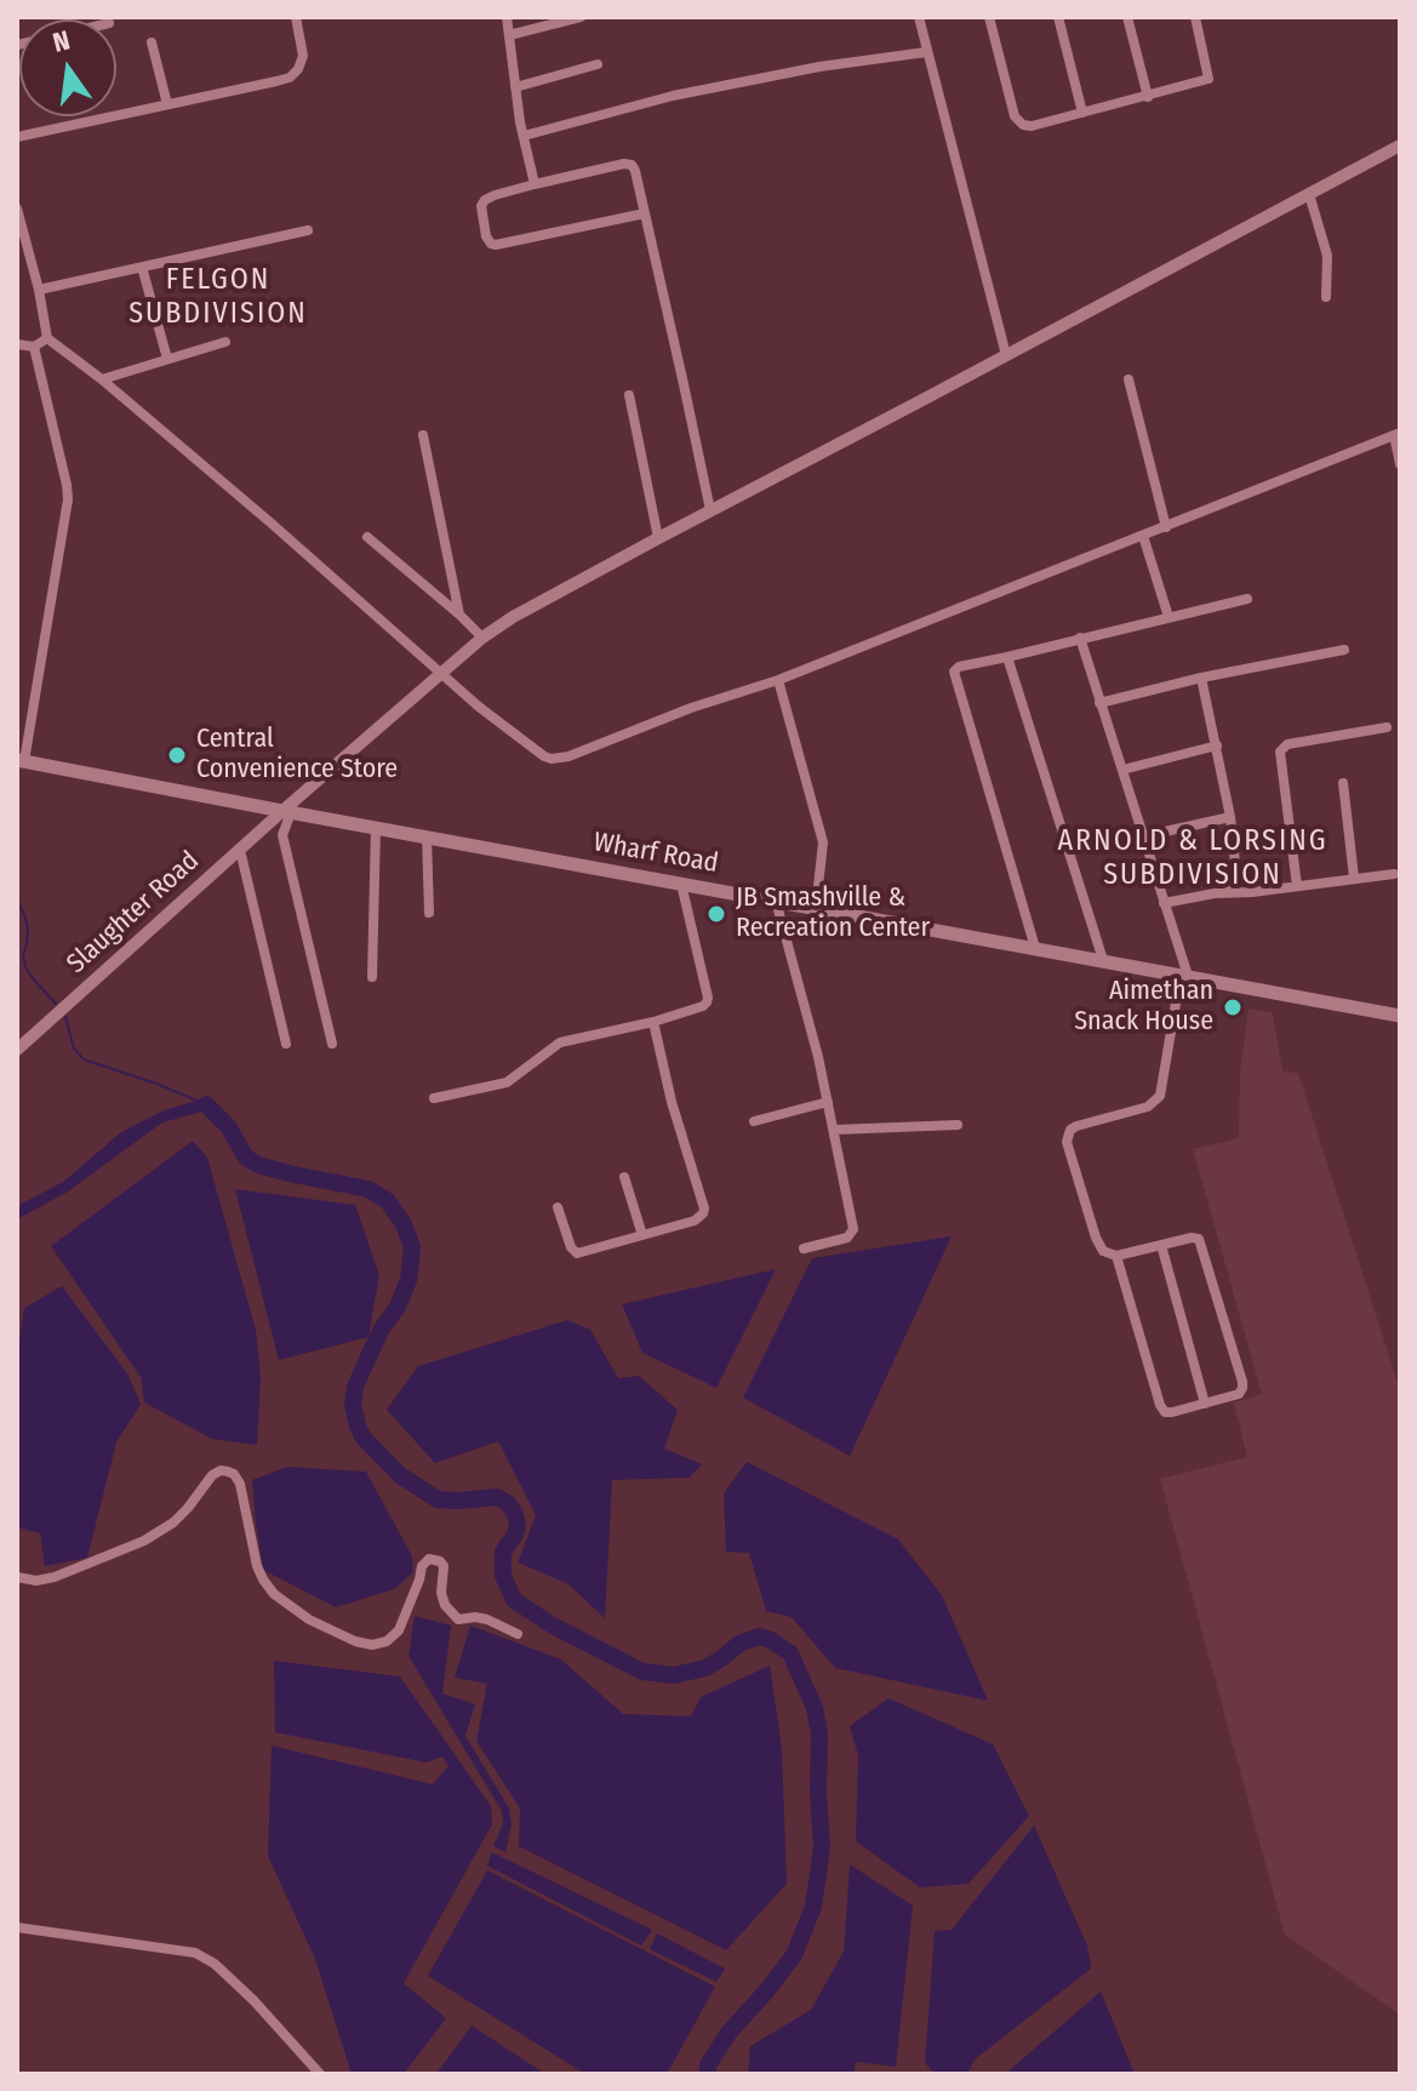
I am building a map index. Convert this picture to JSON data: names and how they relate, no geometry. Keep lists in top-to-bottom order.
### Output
{
  "streets": {
    "main road": ["Wharf Road"],
    "street": ["Slaughter Road"]
  },
  "crossings": [
    ["Wharf Road", "Slaughter Road"]
  ],
  "districts": ["FELGON SUBDIVISION", "ARNOLD & LORSING SUBDIVISION"],
  "places": ["Central Convenience Store", "JB Smashville & Recreation Center", "Aimethan Snack House"],
  "north": "top"
}
